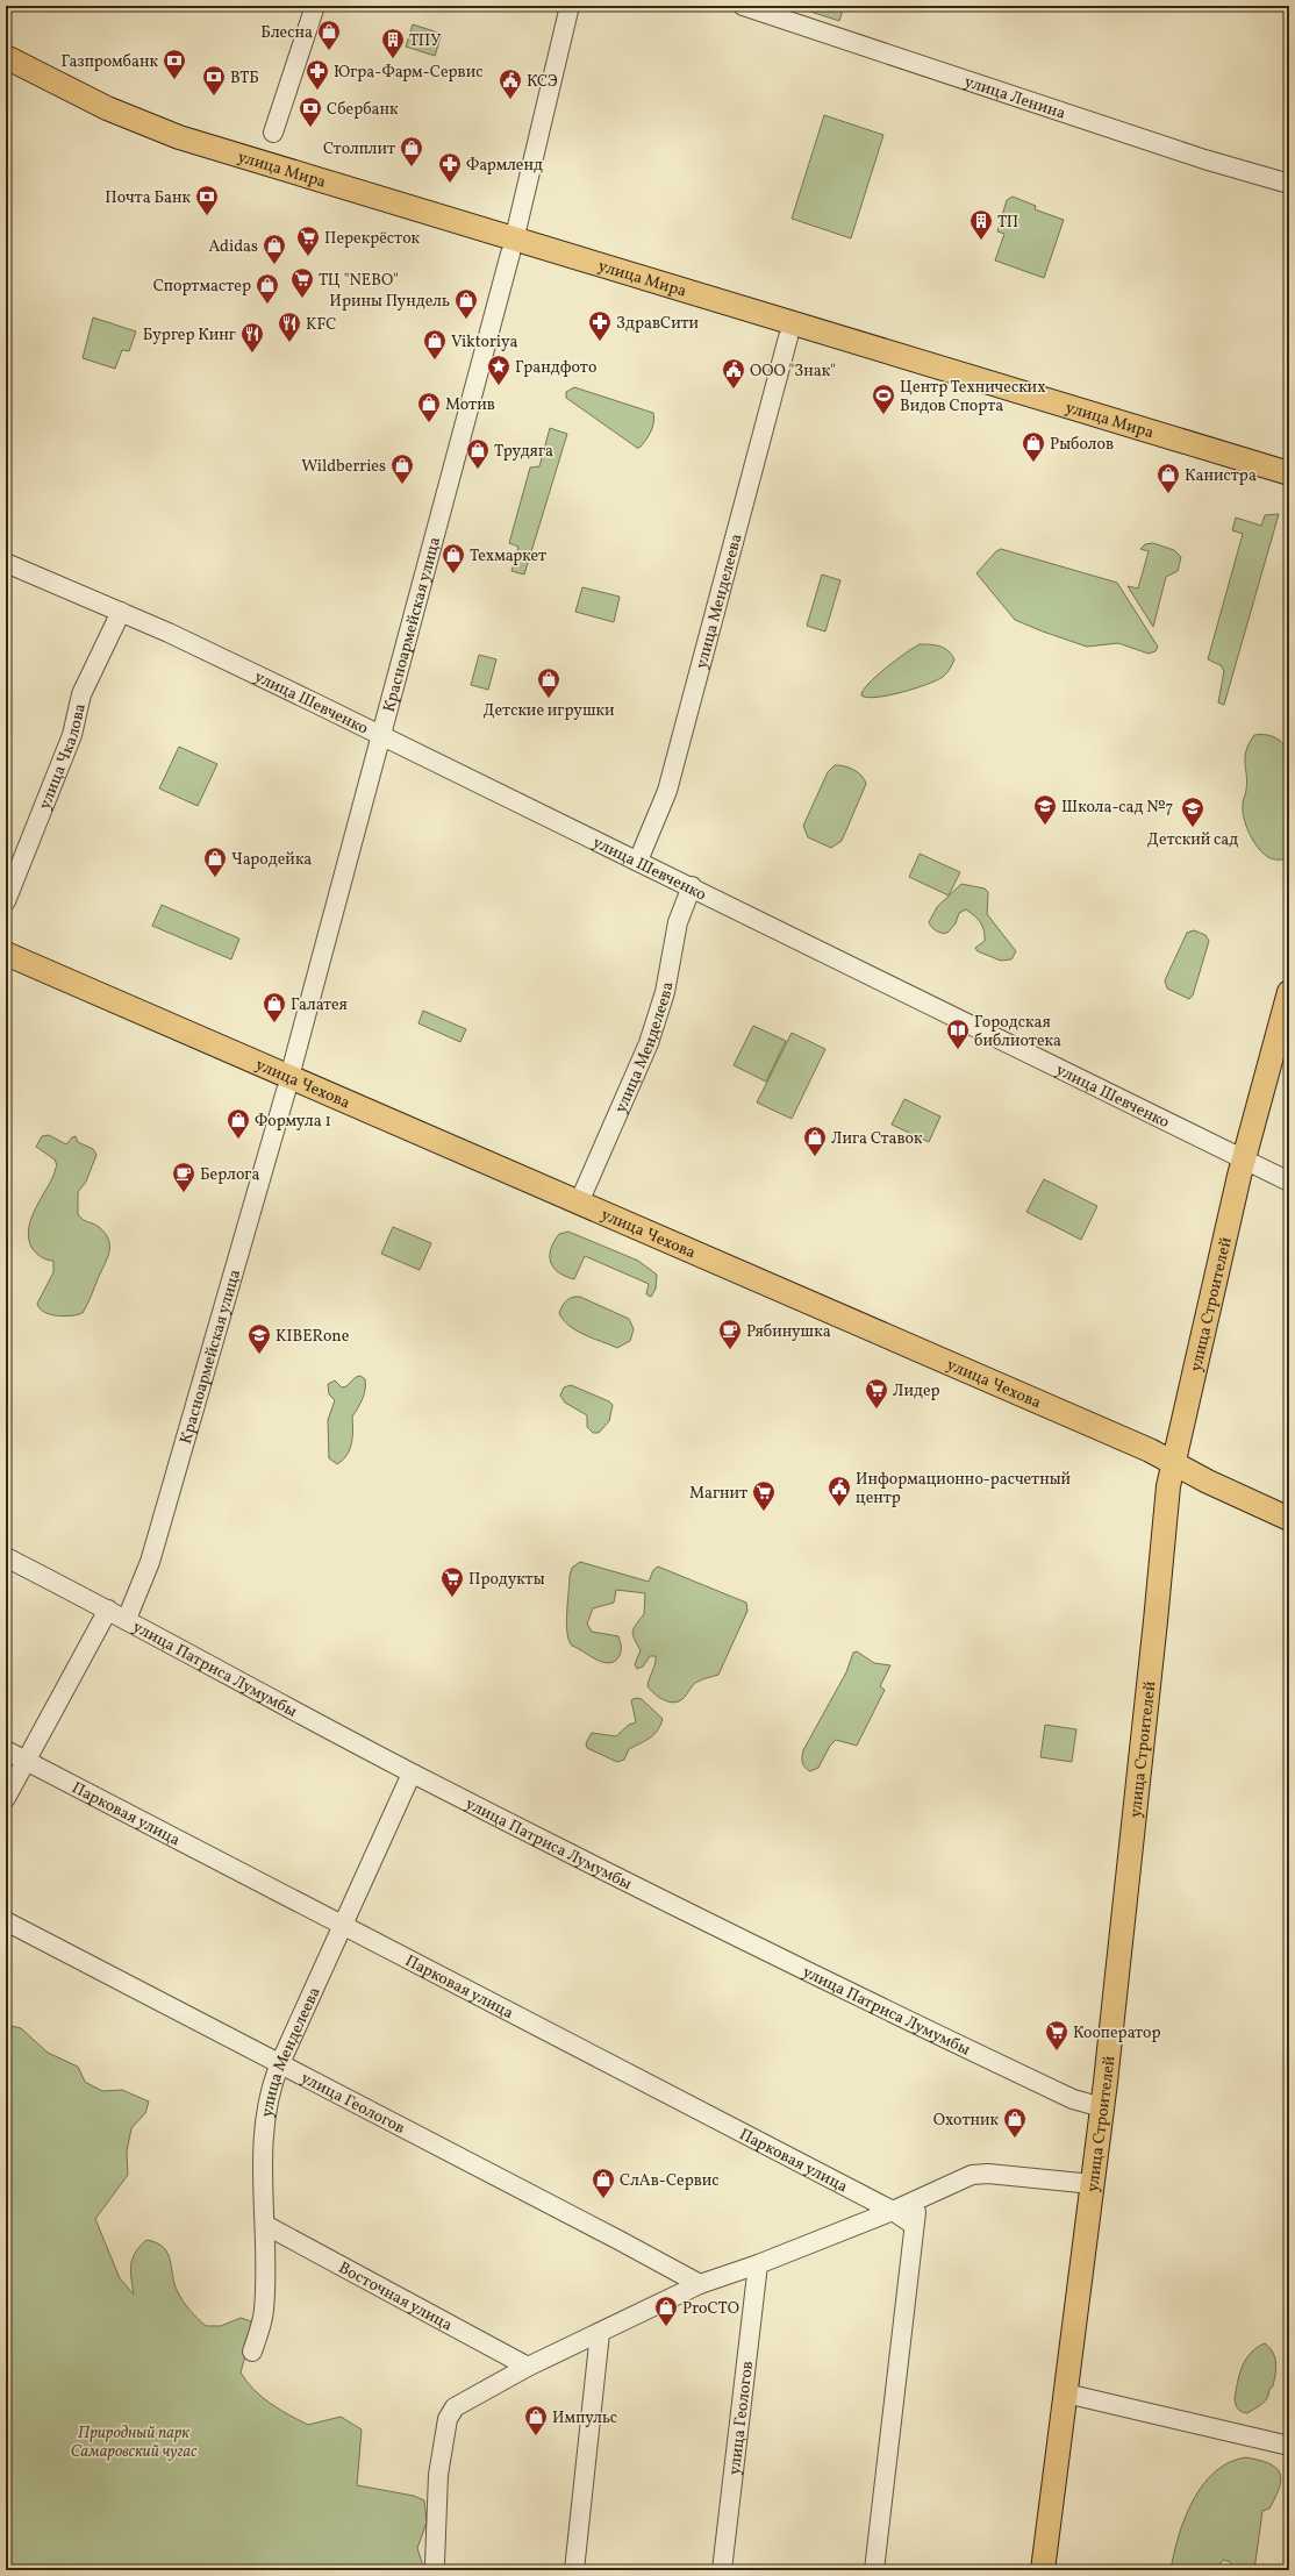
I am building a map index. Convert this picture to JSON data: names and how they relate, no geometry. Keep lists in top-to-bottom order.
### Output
{
  "streets": {
    "main road": ["улица Мира", "улица Чехова", "улица Строителей"],
    "street": [
      "улица Ленина",
      "улица Менделеева",
      "Красноармейская улица",
      "улица Шевченко",
      "улица Чкалова",
      "улица Патриса Лумумбы",
      "Парковая улица",
      "улица Геологов",
      "Восточная улица"
    ]
  },
  "crossings": [
    ["улица Мира", "улица Менделеева"],
    ["улица Мира", "Красноармейская улица"],
    ["улица Менделеева", "улица Шевченко"],
    ["улица Менделеева", "улица Чехова"],
    ["улица Менделеева", "улица Патриса Лумумбы"],
    ["улица Менделеева", "Парковая улица"],
    ["улица Менделеева", "улица Геологов"],
    ["улица Менделеева", "Восточная улица"],
    ["Красноармейская улица", "улица Шевченко"],
    ["Красноармейская улица", "улица Чехова"],
    ["Красноармейская улица", "улица Патриса Лумумбы"],
    ["улица Шевченко", "улица Чкалова"],
    ["улица Шевченко", "улица Строителей"],
    ["улица Чехова", "улица Строителей"],
    ["улица Строителей", "улица Патриса Лумумбы"]
  ],
  "parks": ["Природный парк Самаровский чугас"],
  "places": {
    "shop": [
      "Блесна",
      "Столплит",
      "Adidas",
      "Спортмастер",
      "Ирины Пундель",
      "Viktoriya",
      "Мотив",
      "Рыболов",
      "Трудяга",
      "Wildberries",
      "Канистра",
      "Техмаркет",
      "Детские игрушки",
      "Чародейка",
      "Галатея",
      "Формула 1",
      "Лига Ставок",
      "Охотник",
      "СлАв-Сервис",
      "ProСТО",
      "Импульс"
    ],
    "building": ["ТПУ", "ТП"],
    "bank": [
      "Газпромбанк",
      "ВТБ",
      "Сбербанк",
      "Почта Банк"
    ],
    "pharmacy": ["Югра-Фарм-Сервис", "Фармленд", "ЗдравСити"],
    "public building": ["КСЭ", "ООО \"Знак\"", "Информационно-расчетный центр"],
    "supermarket": [
      "Перекрёсток",
      "ТЦ \"NEBO\"",
      "Лидер",
      "Магнит",
      "Продукты",
      "Кооператор"
    ],
    "restaurant": ["KFC", "Бургер Кинг"],
    "place": ["Грандфото"],
    "sports": ["Центр Технических Видов Спорта"],
    "school or university": ["Школа-сад №7", "Детский сад", "KIBERone"],
    "library": ["Городская библиотека"],
    "cafe": ["Берлога", "Рябинушка"]
  }
}
